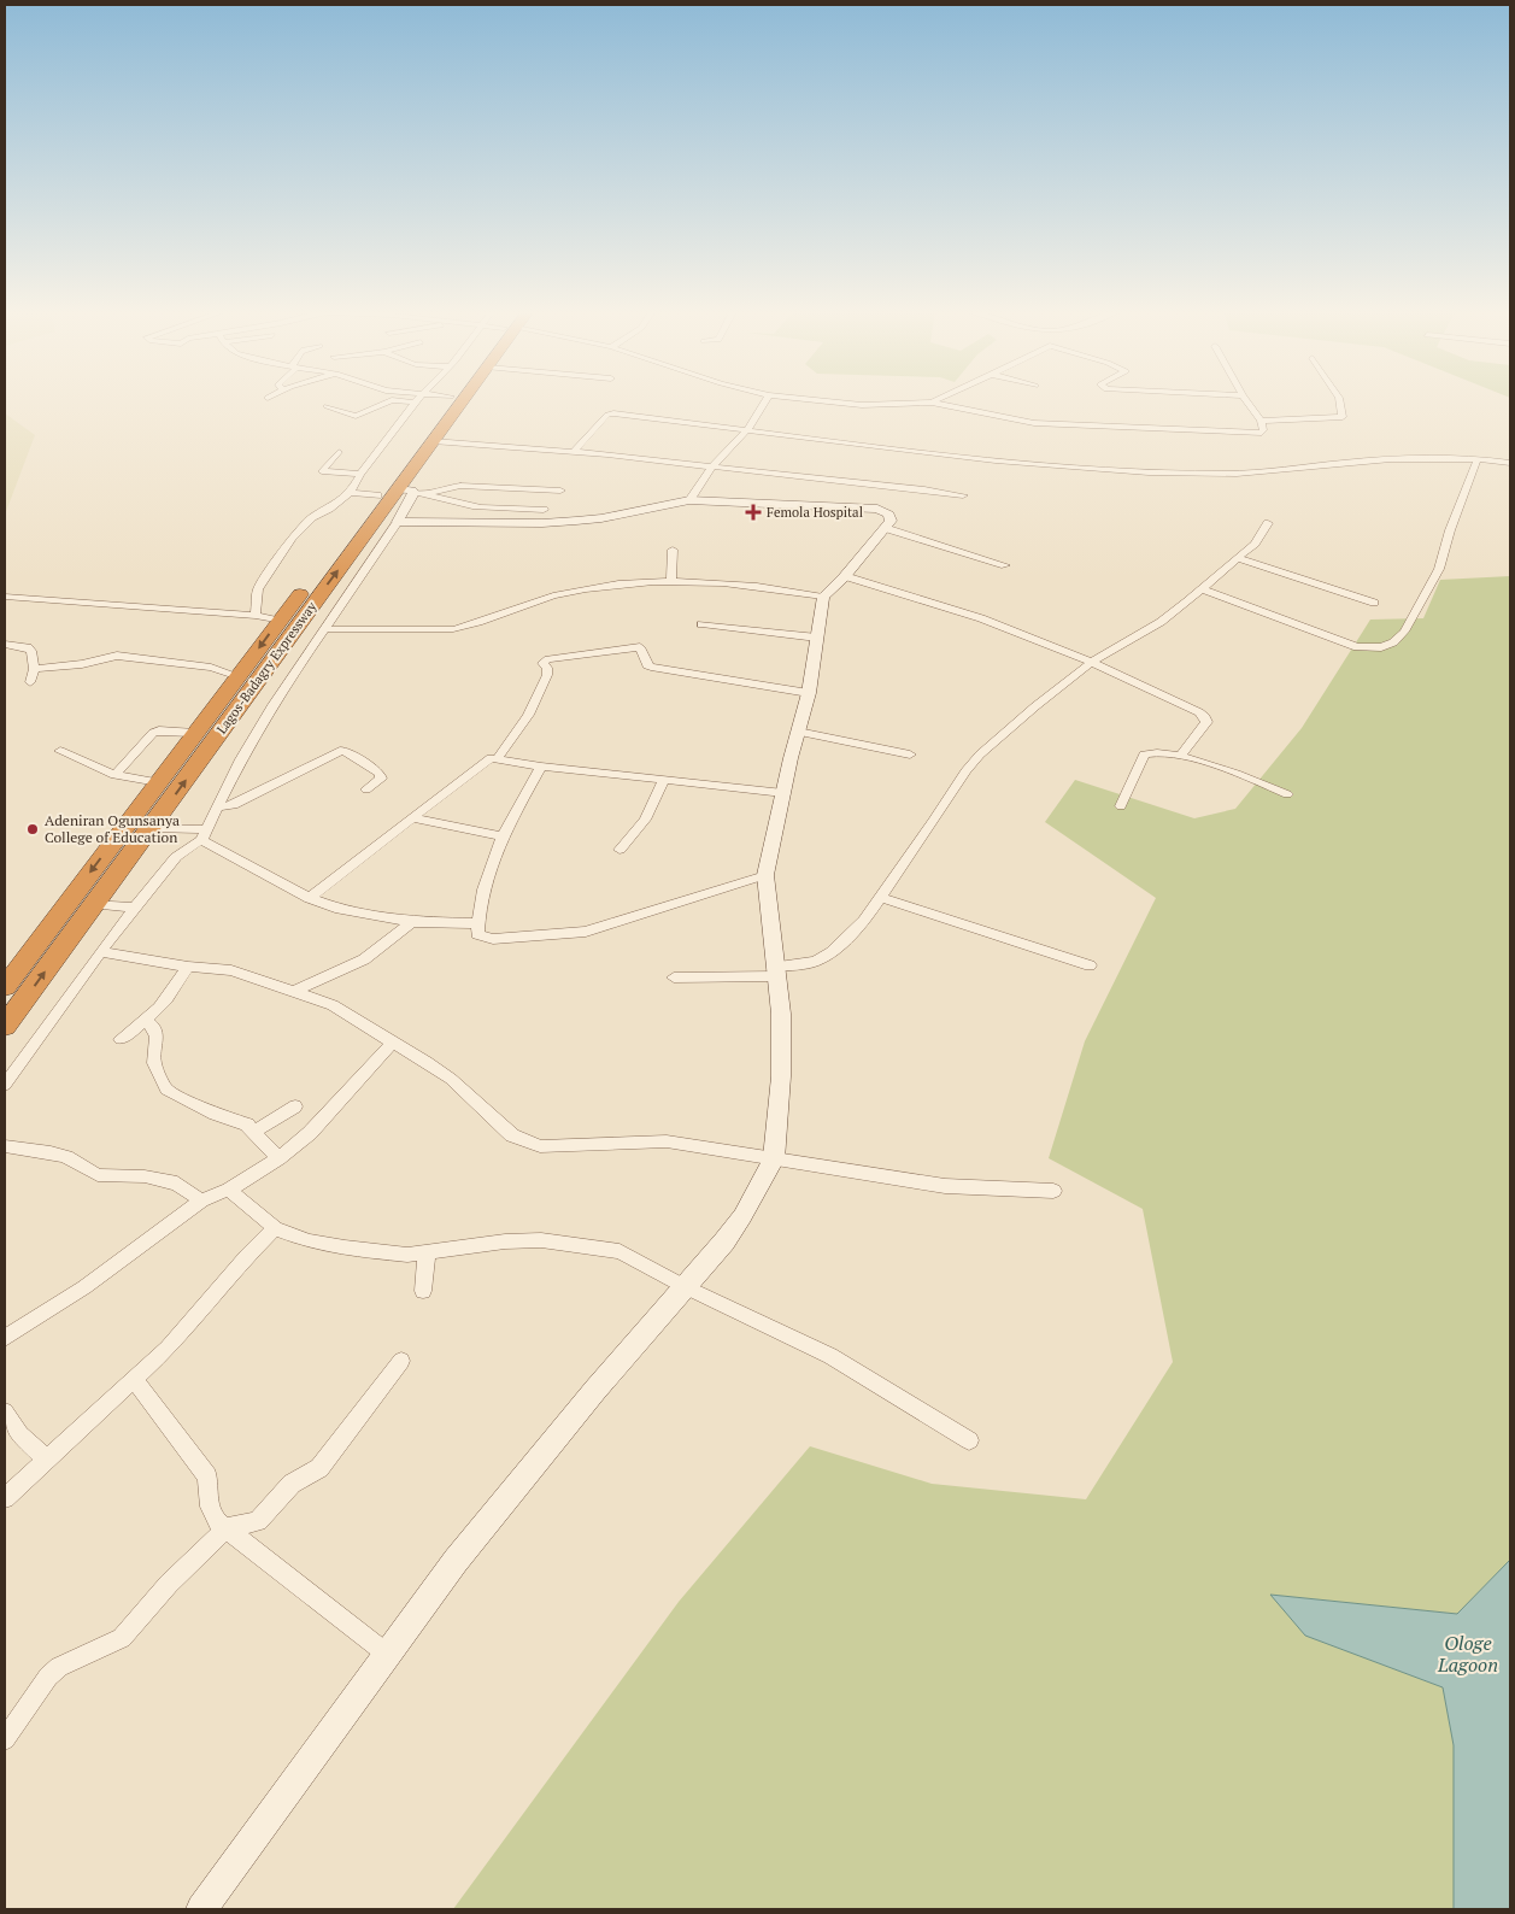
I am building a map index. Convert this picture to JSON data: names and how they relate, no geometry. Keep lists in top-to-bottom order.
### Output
{
  "streets": {
    "highway": ["Lagos-Badagry Expressway"]
  },
  "water": ["Ologe Lagoon"],
  "places": {
    "health": ["Femola Hospital"],
    "other": ["Adeniran Ogunsanya College of Education"]
  }
}
